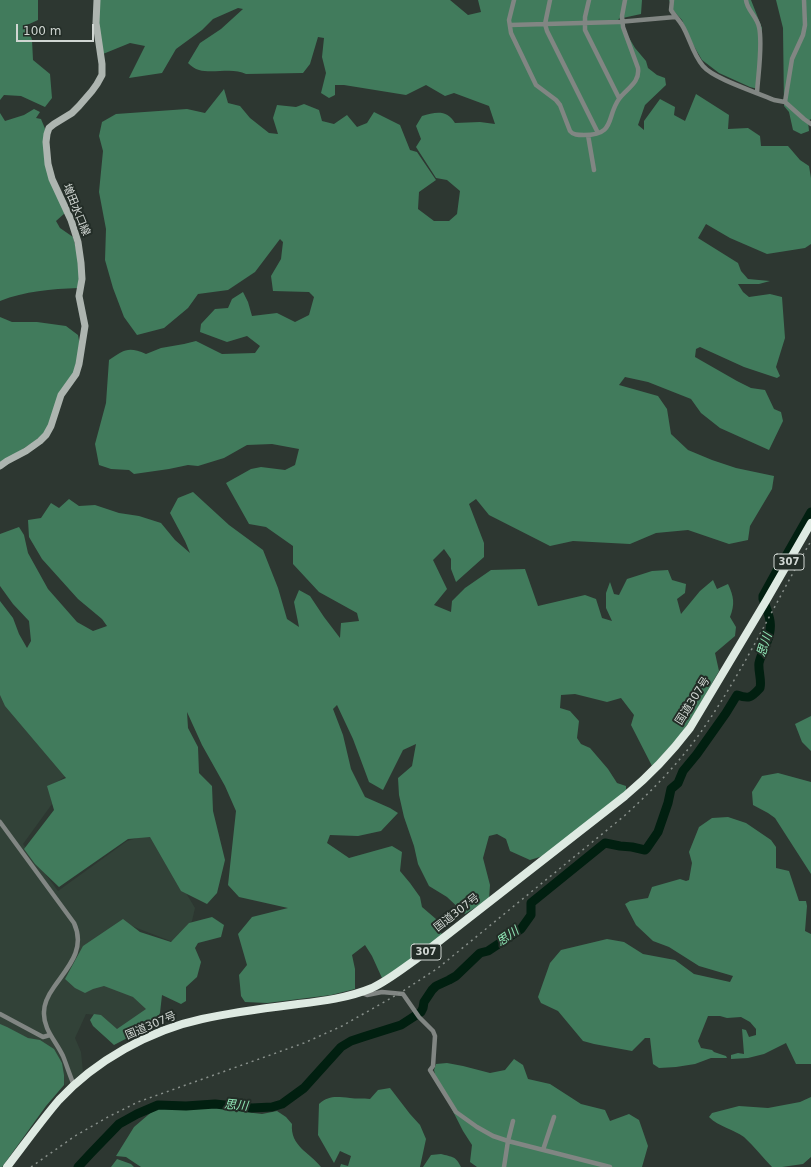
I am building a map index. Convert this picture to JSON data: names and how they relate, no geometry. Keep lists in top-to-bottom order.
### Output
{
  "streets": {
    "highway": ["307", "国道307号"],
    "main road": ["増田水口線"]
  },
  "water": ["思川"],
  "scale_bar": "100 m"
}
